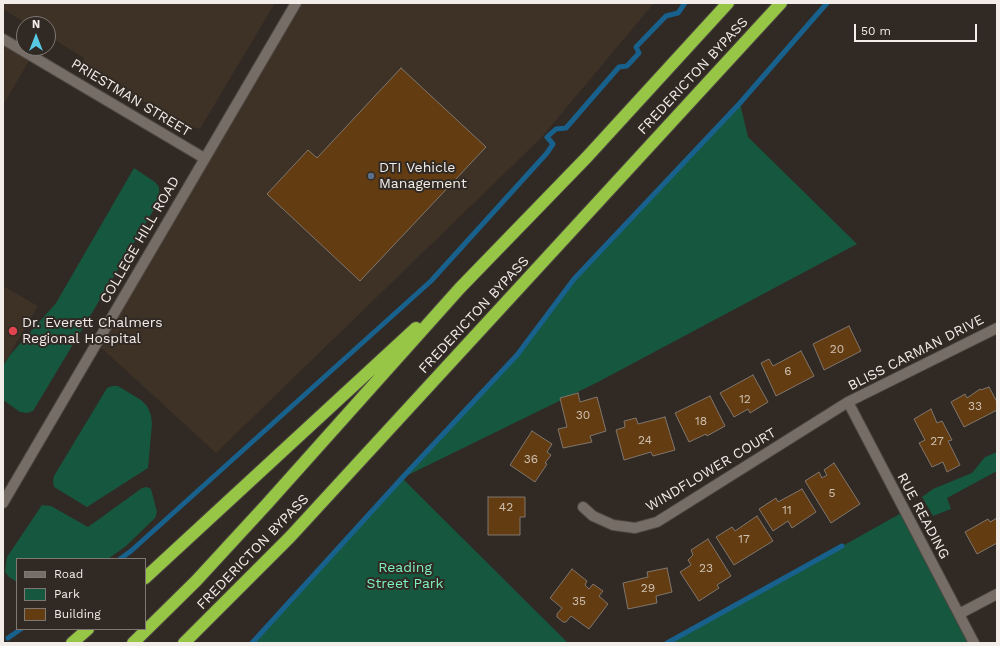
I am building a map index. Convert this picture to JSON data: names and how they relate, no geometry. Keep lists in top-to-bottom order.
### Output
{
  "streets": {
    "highway": ["FREDERICTON BYPASS"],
    "street": [
      "PRIESTMAN STREET",
      "COLLEGE HILL ROAD",
      "BLISS CARMAN DRIVE",
      "WINDFLOWER COURT",
      "RUE READING"
    ]
  },
  "crossings": [
    ["PRIESTMAN STREET", "COLLEGE HILL ROAD"],
    ["BLISS CARMAN DRIVE", "WINDFLOWER COURT"],
    ["BLISS CARMAN DRIVE", "RUE READING"],
    ["WINDFLOWER COURT", "RUE READING"]
  ],
  "parks": ["Reading Street Park"],
  "places": ["DTI Vehicle Management", "Dr. Everett Chalmers Regional Hospital"],
  "house_numbers": [
    "20",
    "6",
    "12",
    "33",
    "30",
    "18",
    "24",
    "27",
    "36",
    "5",
    "42",
    "11",
    "17",
    "23",
    "29",
    "35"
  ],
  "legend": ["Road", "Park", "Building"],
  "scale_bar": "50 m",
  "north": "top"
}
